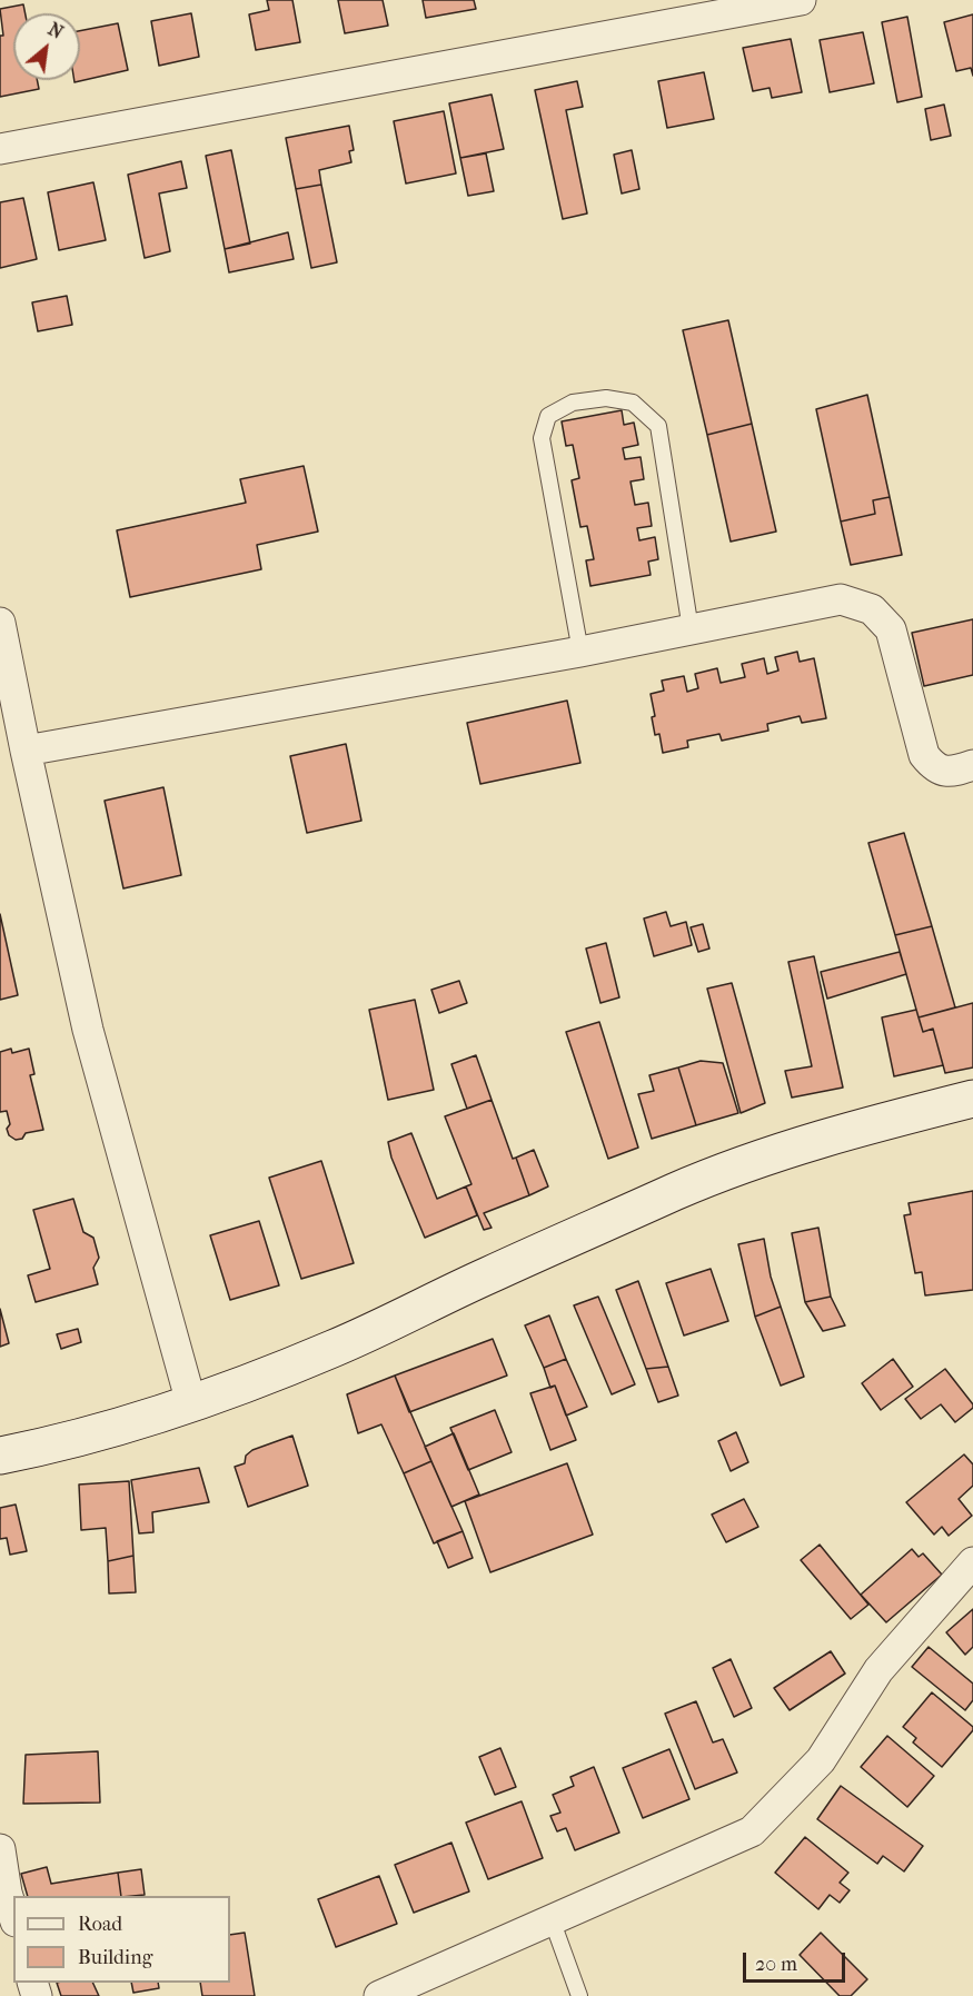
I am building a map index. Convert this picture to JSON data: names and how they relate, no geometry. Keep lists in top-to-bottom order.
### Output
{
  "legend": ["Road", "Building"],
  "scale_bar": "20 m",
  "north": "top right"
}
